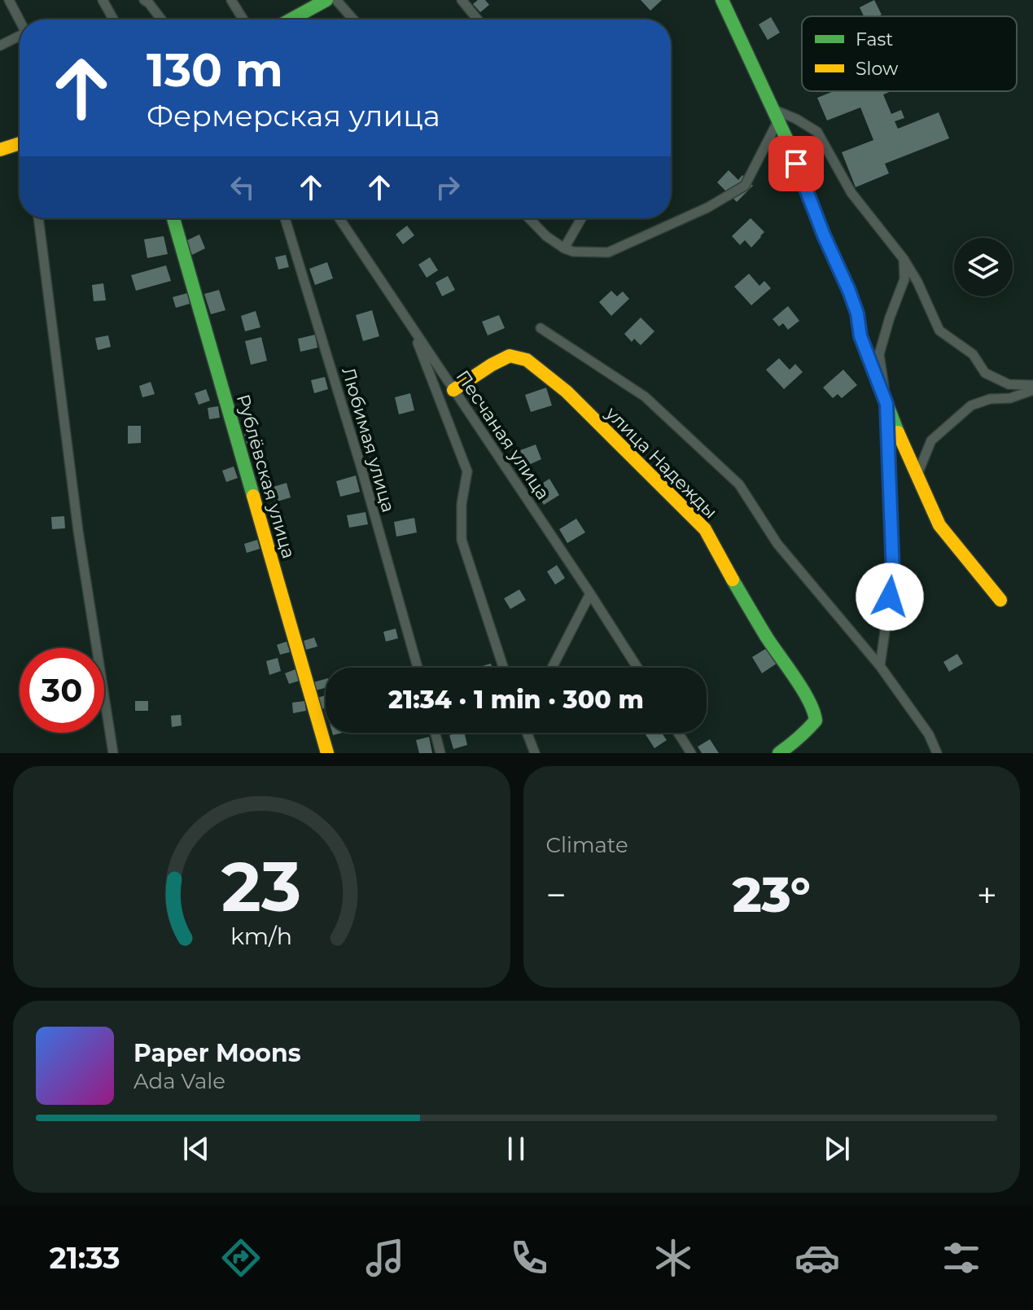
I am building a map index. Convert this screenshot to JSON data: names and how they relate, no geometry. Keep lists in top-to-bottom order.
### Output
{
  "streets": {
    "street": [
      "Песчаная улица",
      "Любимая улица",
      "улица Надежды",
      "Рублёвская улица"
    ]
  },
  "crossings": [
    ["Песчаная улица", "улица Надежды"]
  ],
  "legend": ["Fast", "Slow"],
  "page": {
    "turn": ["130 m", "Фермерская улица"],
    "limit": "30",
    "trip": "21:34 · 1 min · 300 m",
    "tile": "Climate",
    "heat": ["−", "23°", "+"],
    "song": ["Paper Moons", "Ada Vale"],
    "tabs": "21:33",
    "gauge": ["23", "km/h"]
  }
}
